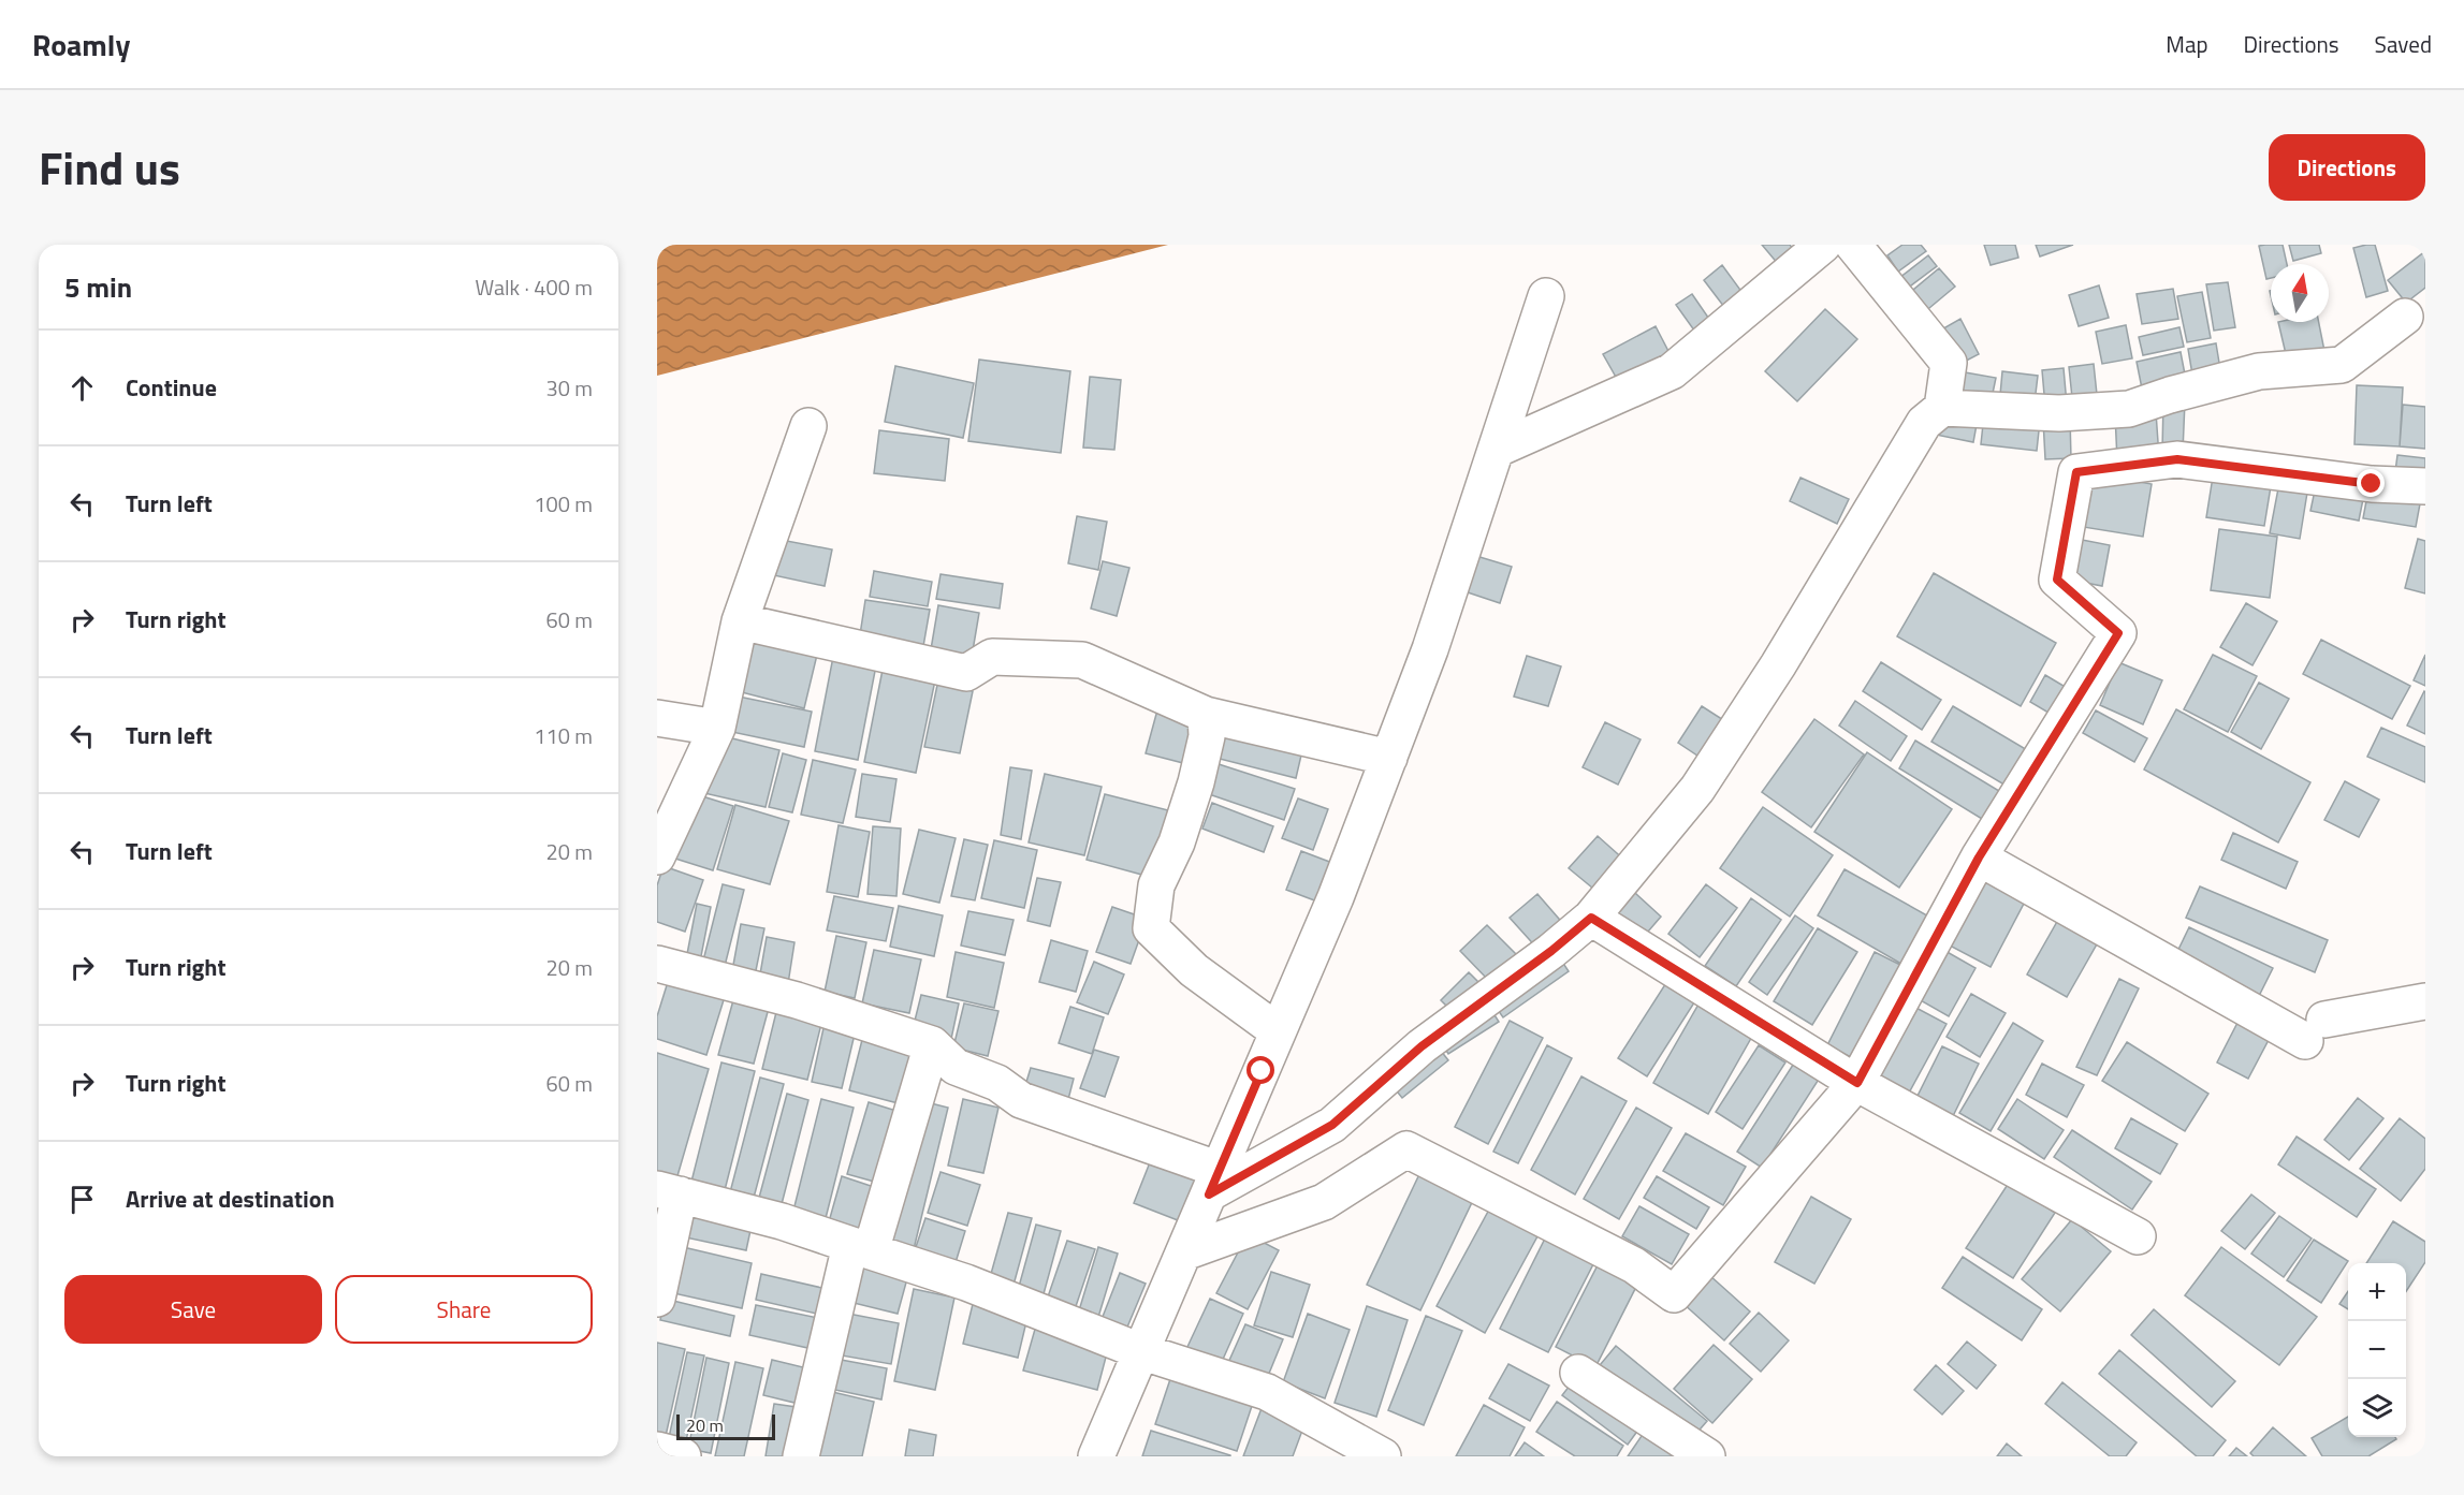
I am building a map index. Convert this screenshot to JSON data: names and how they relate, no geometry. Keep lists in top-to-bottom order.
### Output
{
  "scale_bar": "20 m",
  "north": "top",
  "page": {
    "header": "Roamly",
    "nav": ["Map", "Directions", "Saved"],
    "title": "Find us",
    "buttons": [
      "Directions",
      ["Save", "Share"]
    ],
    "heading": ["5 min", "Walk · 400 m"],
    "list": [
      ["Continue", "30 m"],
      ["Turn left", "100 m"],
      ["Turn right", "60 m"],
      ["Turn left", "110 m"],
      ["Turn left", "20 m"],
      ["Turn right", "20 m"],
      ["Turn right", "60 m"],
      "Arrive at destination"
    ],
    "map_buttons": ["+", "−"],
    "scale": "20 m"
  }
}
